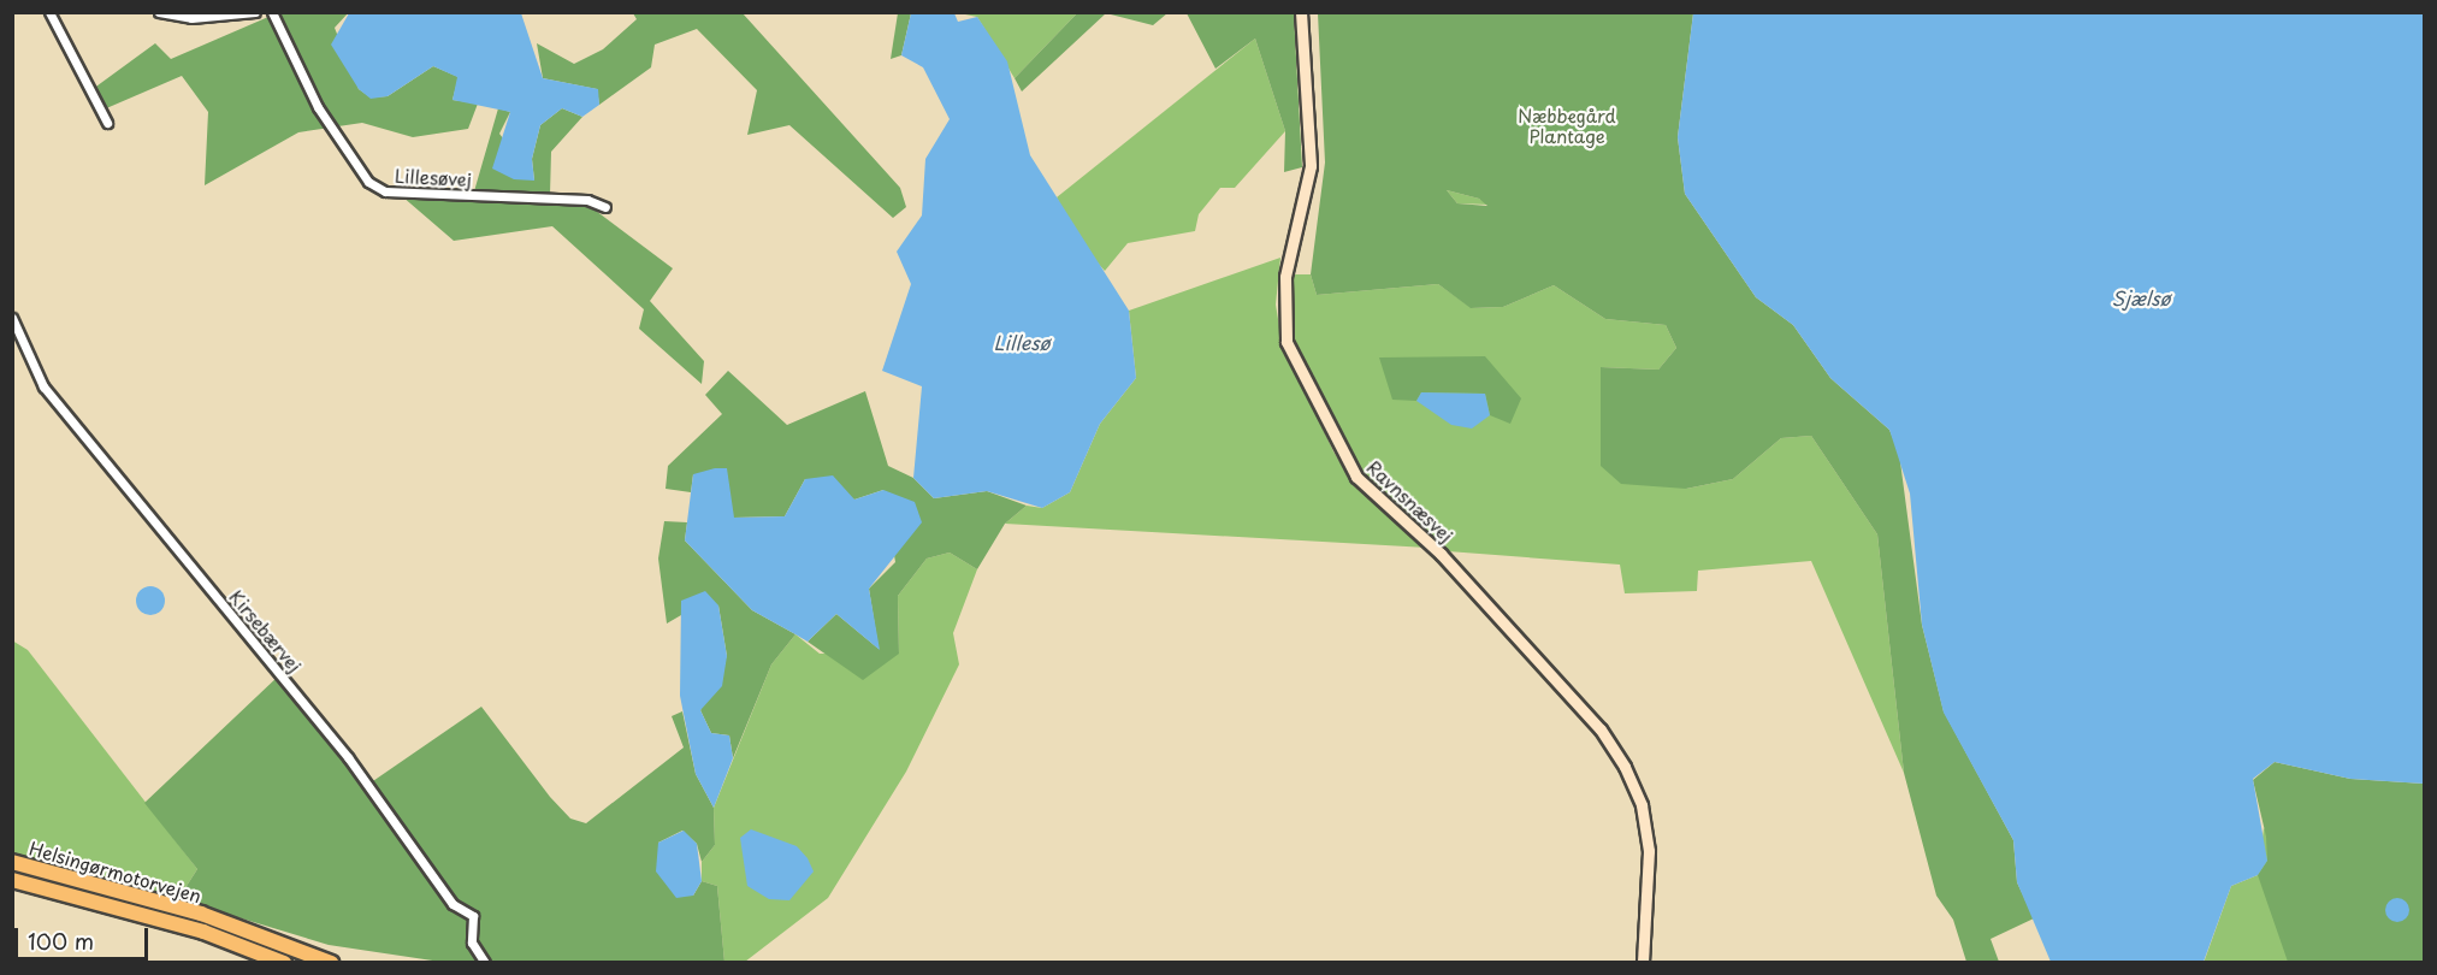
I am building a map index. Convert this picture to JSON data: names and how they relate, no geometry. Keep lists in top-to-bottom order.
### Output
{
  "streets": {
    "highway": ["Helsingørmotorvejen"],
    "main road": ["Ravnsnæsvej"],
    "street": ["Lillesøvej", "Kirsebærvej"]
  },
  "water": ["Sjælsø", "Lillesø"],
  "parks": ["Næbbegård Plantage"],
  "scale_bar": "100 m"
}
